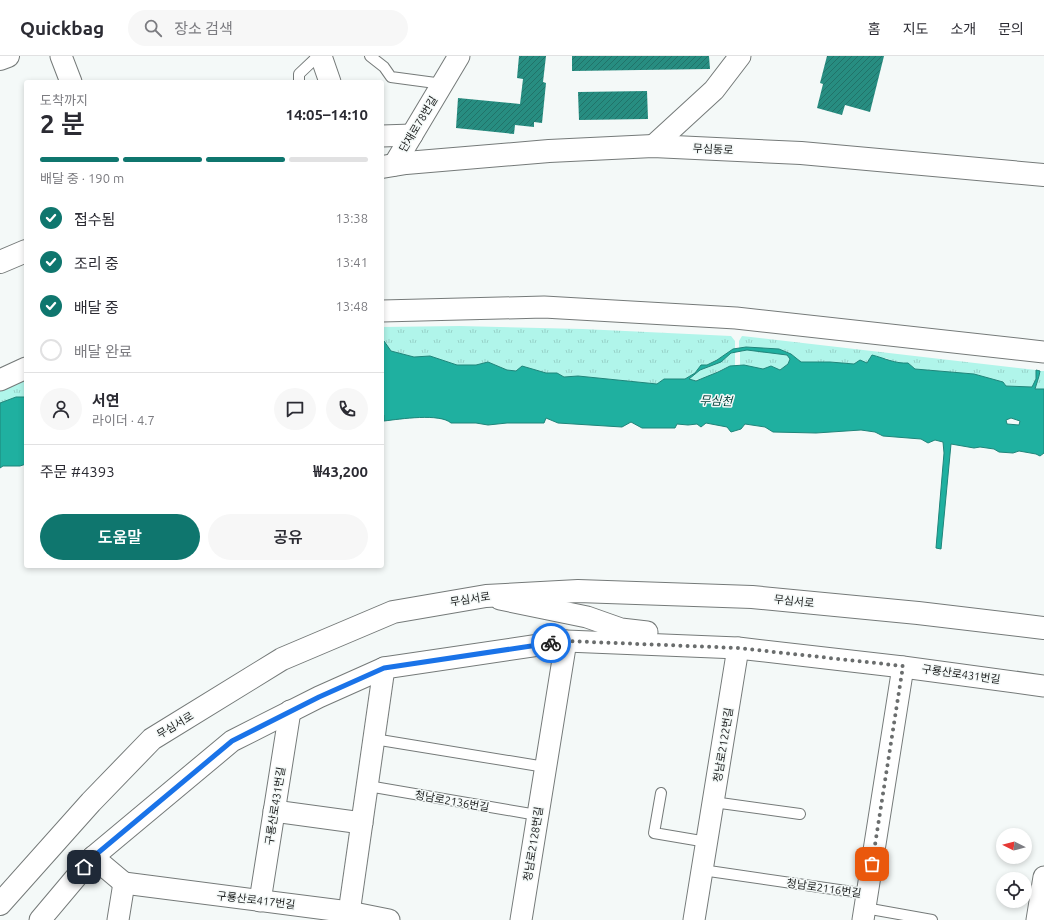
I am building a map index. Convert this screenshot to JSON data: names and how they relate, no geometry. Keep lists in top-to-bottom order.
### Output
{
  "streets": {
    "street": [
      "단재로78번길",
      "무심동로",
      "무심서로",
      "구룡산로431번길",
      "청남로2122번길",
      "청남로2128번길",
      "청남로2116번길",
      "구룡산로417번길"
    ],
    "lane": ["청남로2136번길"]
  },
  "crossings": [
    ["단재로78번길", "무심동로"],
    ["구룡산로431번길", "청남로2122번길"],
    ["구룡산로431번길", "청남로2128번길"],
    ["구룡산로431번길", "청남로2116번길"],
    ["구룡산로431번길", "구룡산로417번길"],
    ["청남로2122번길", "청남로2116번길"],
    ["청남로2136번길", "청남로2128번길"]
  ],
  "water": ["무심천"],
  "north": "left",
  "page": {
    "header": "Quickbag",
    "search": "장소 검색",
    "nav": [
      "홈",
      "지도",
      "소개",
      "문의"
    ],
    "heading": ["2 분", "도착까지", "14:05–14:10"],
    "panel": [
      "서연",
      "라이더 · 4.7",
      "주문 #4393",
      "₩43,200"
    ],
    "bar": "배달 중 · 190 m",
    "list": [
      ["접수됨", "13:38"],
      ["조리 중", "13:41"],
      ["배달 중", "13:48"],
      "배달 완료"
    ],
    "buttons": ["도움말", "공유"]
  }
}
